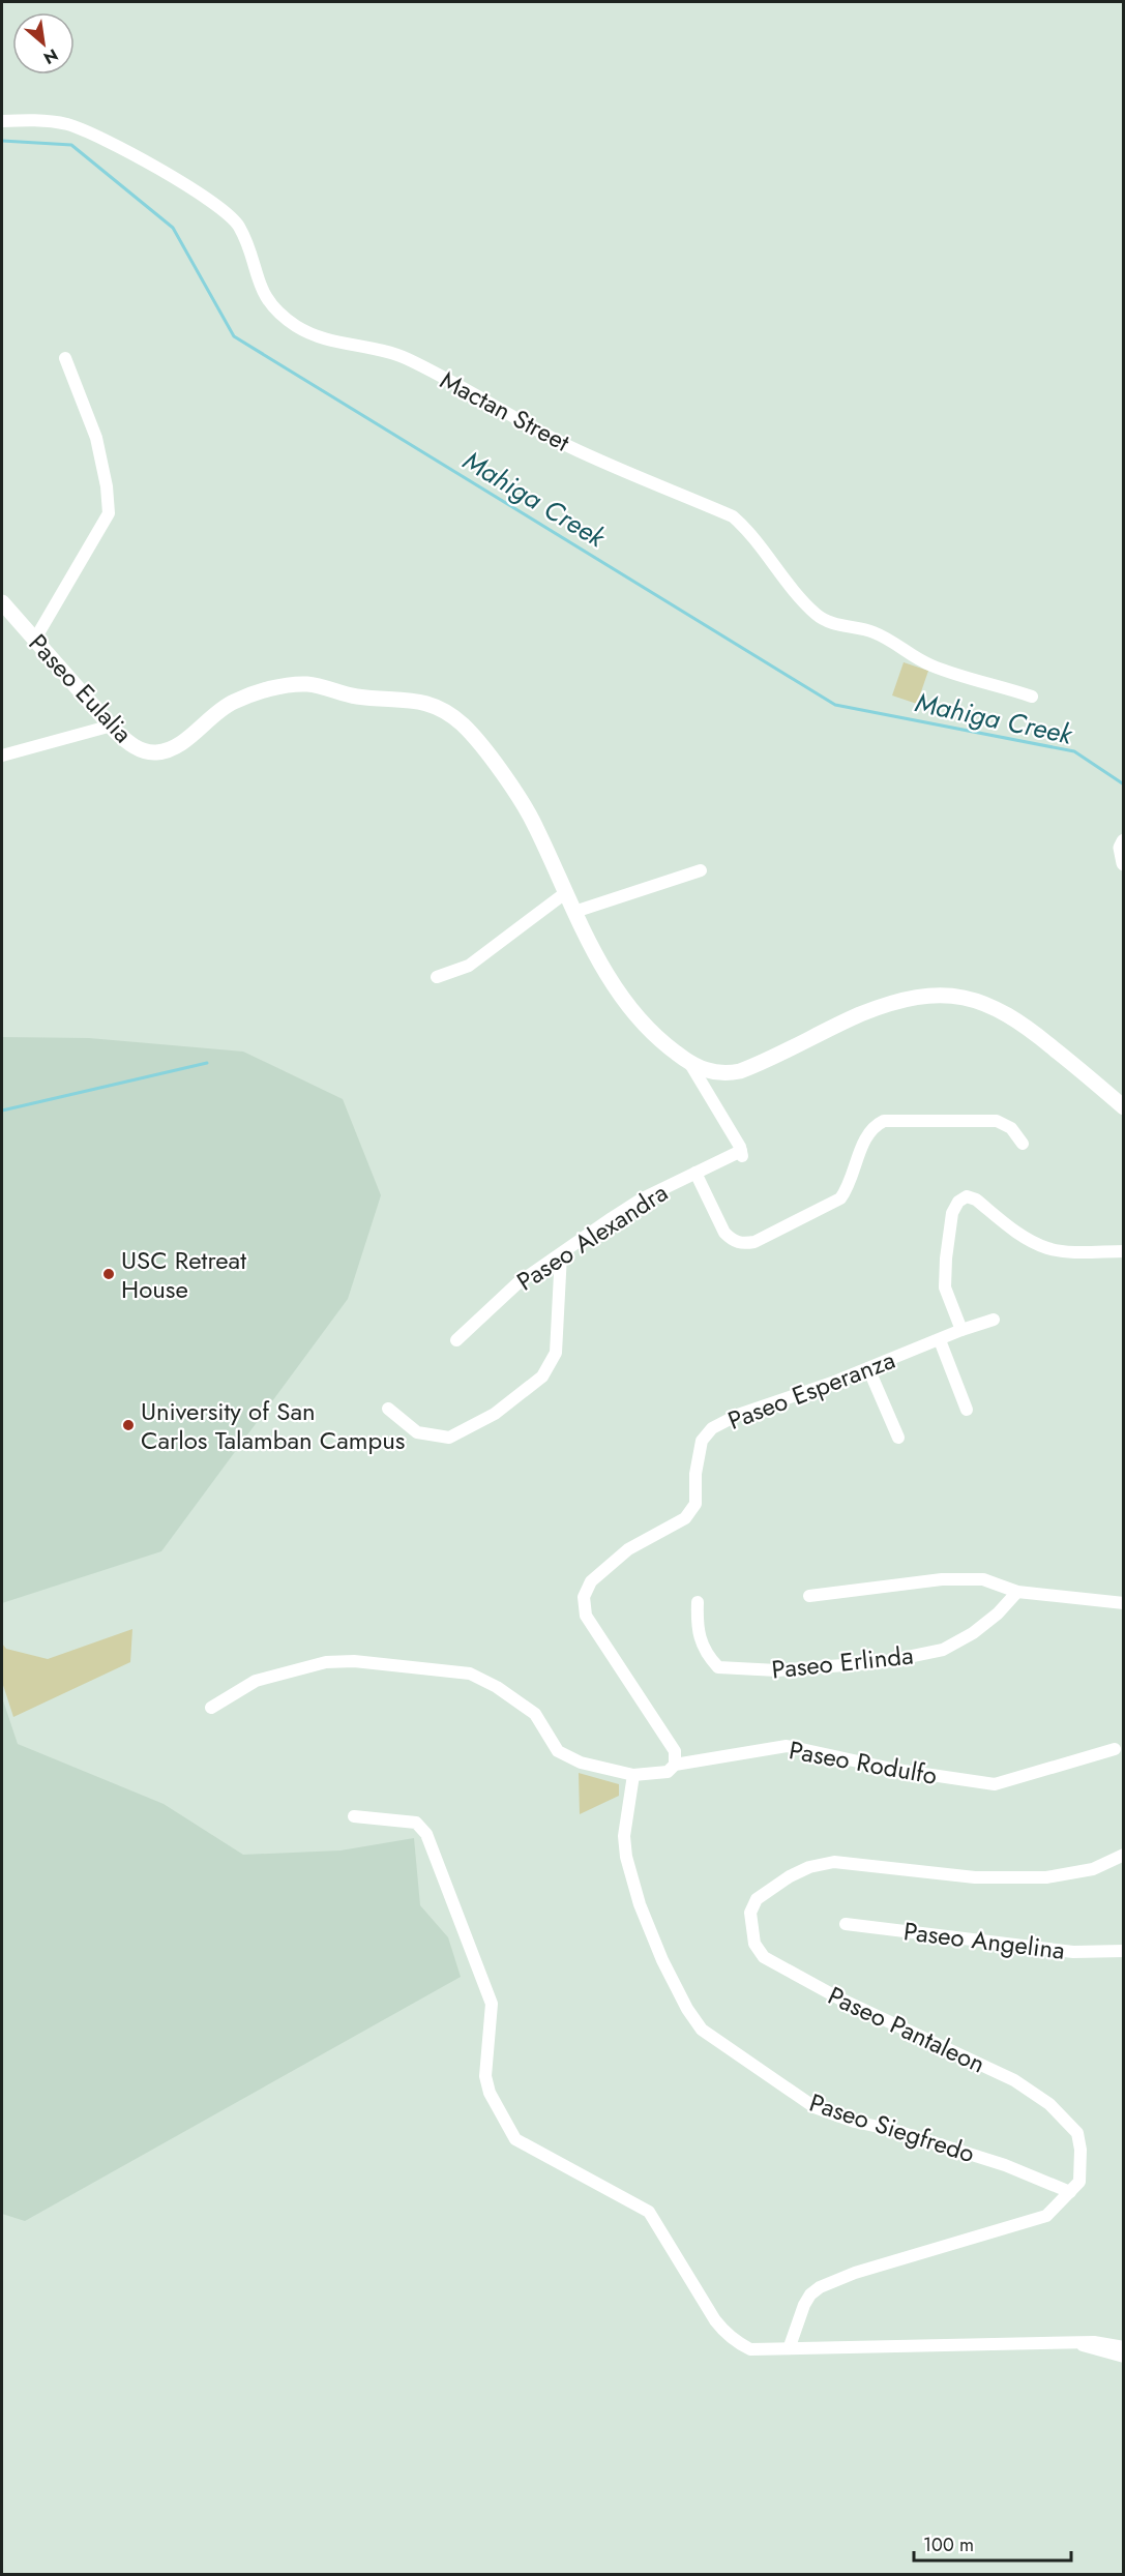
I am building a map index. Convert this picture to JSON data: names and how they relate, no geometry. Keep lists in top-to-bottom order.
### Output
{
  "streets": {
    "street": [
      "Mactan Street",
      "Paseo Eulalia",
      "Paseo Alexandra",
      "Paseo Esperanza",
      "Paseo Erlinda",
      "Paseo Rodulfo",
      "Paseo Angelina",
      "Paseo Pantaleon",
      "Paseo Siegfredo"
    ]
  },
  "crossings": [
    ["Paseo Eulalia", "Paseo Alexandra"],
    ["Paseo Esperanza", "Paseo Rodulfo"],
    ["Paseo Rodulfo", "Paseo Siegfredo"],
    ["Paseo Pantaleon", "Paseo Siegfredo"]
  ],
  "water": ["Mahiga Creek"],
  "places": ["USC Retreat House", "University of San Carlos Talamban Campus"],
  "scale_bar": "100 m",
  "north": "bottom right"
}
